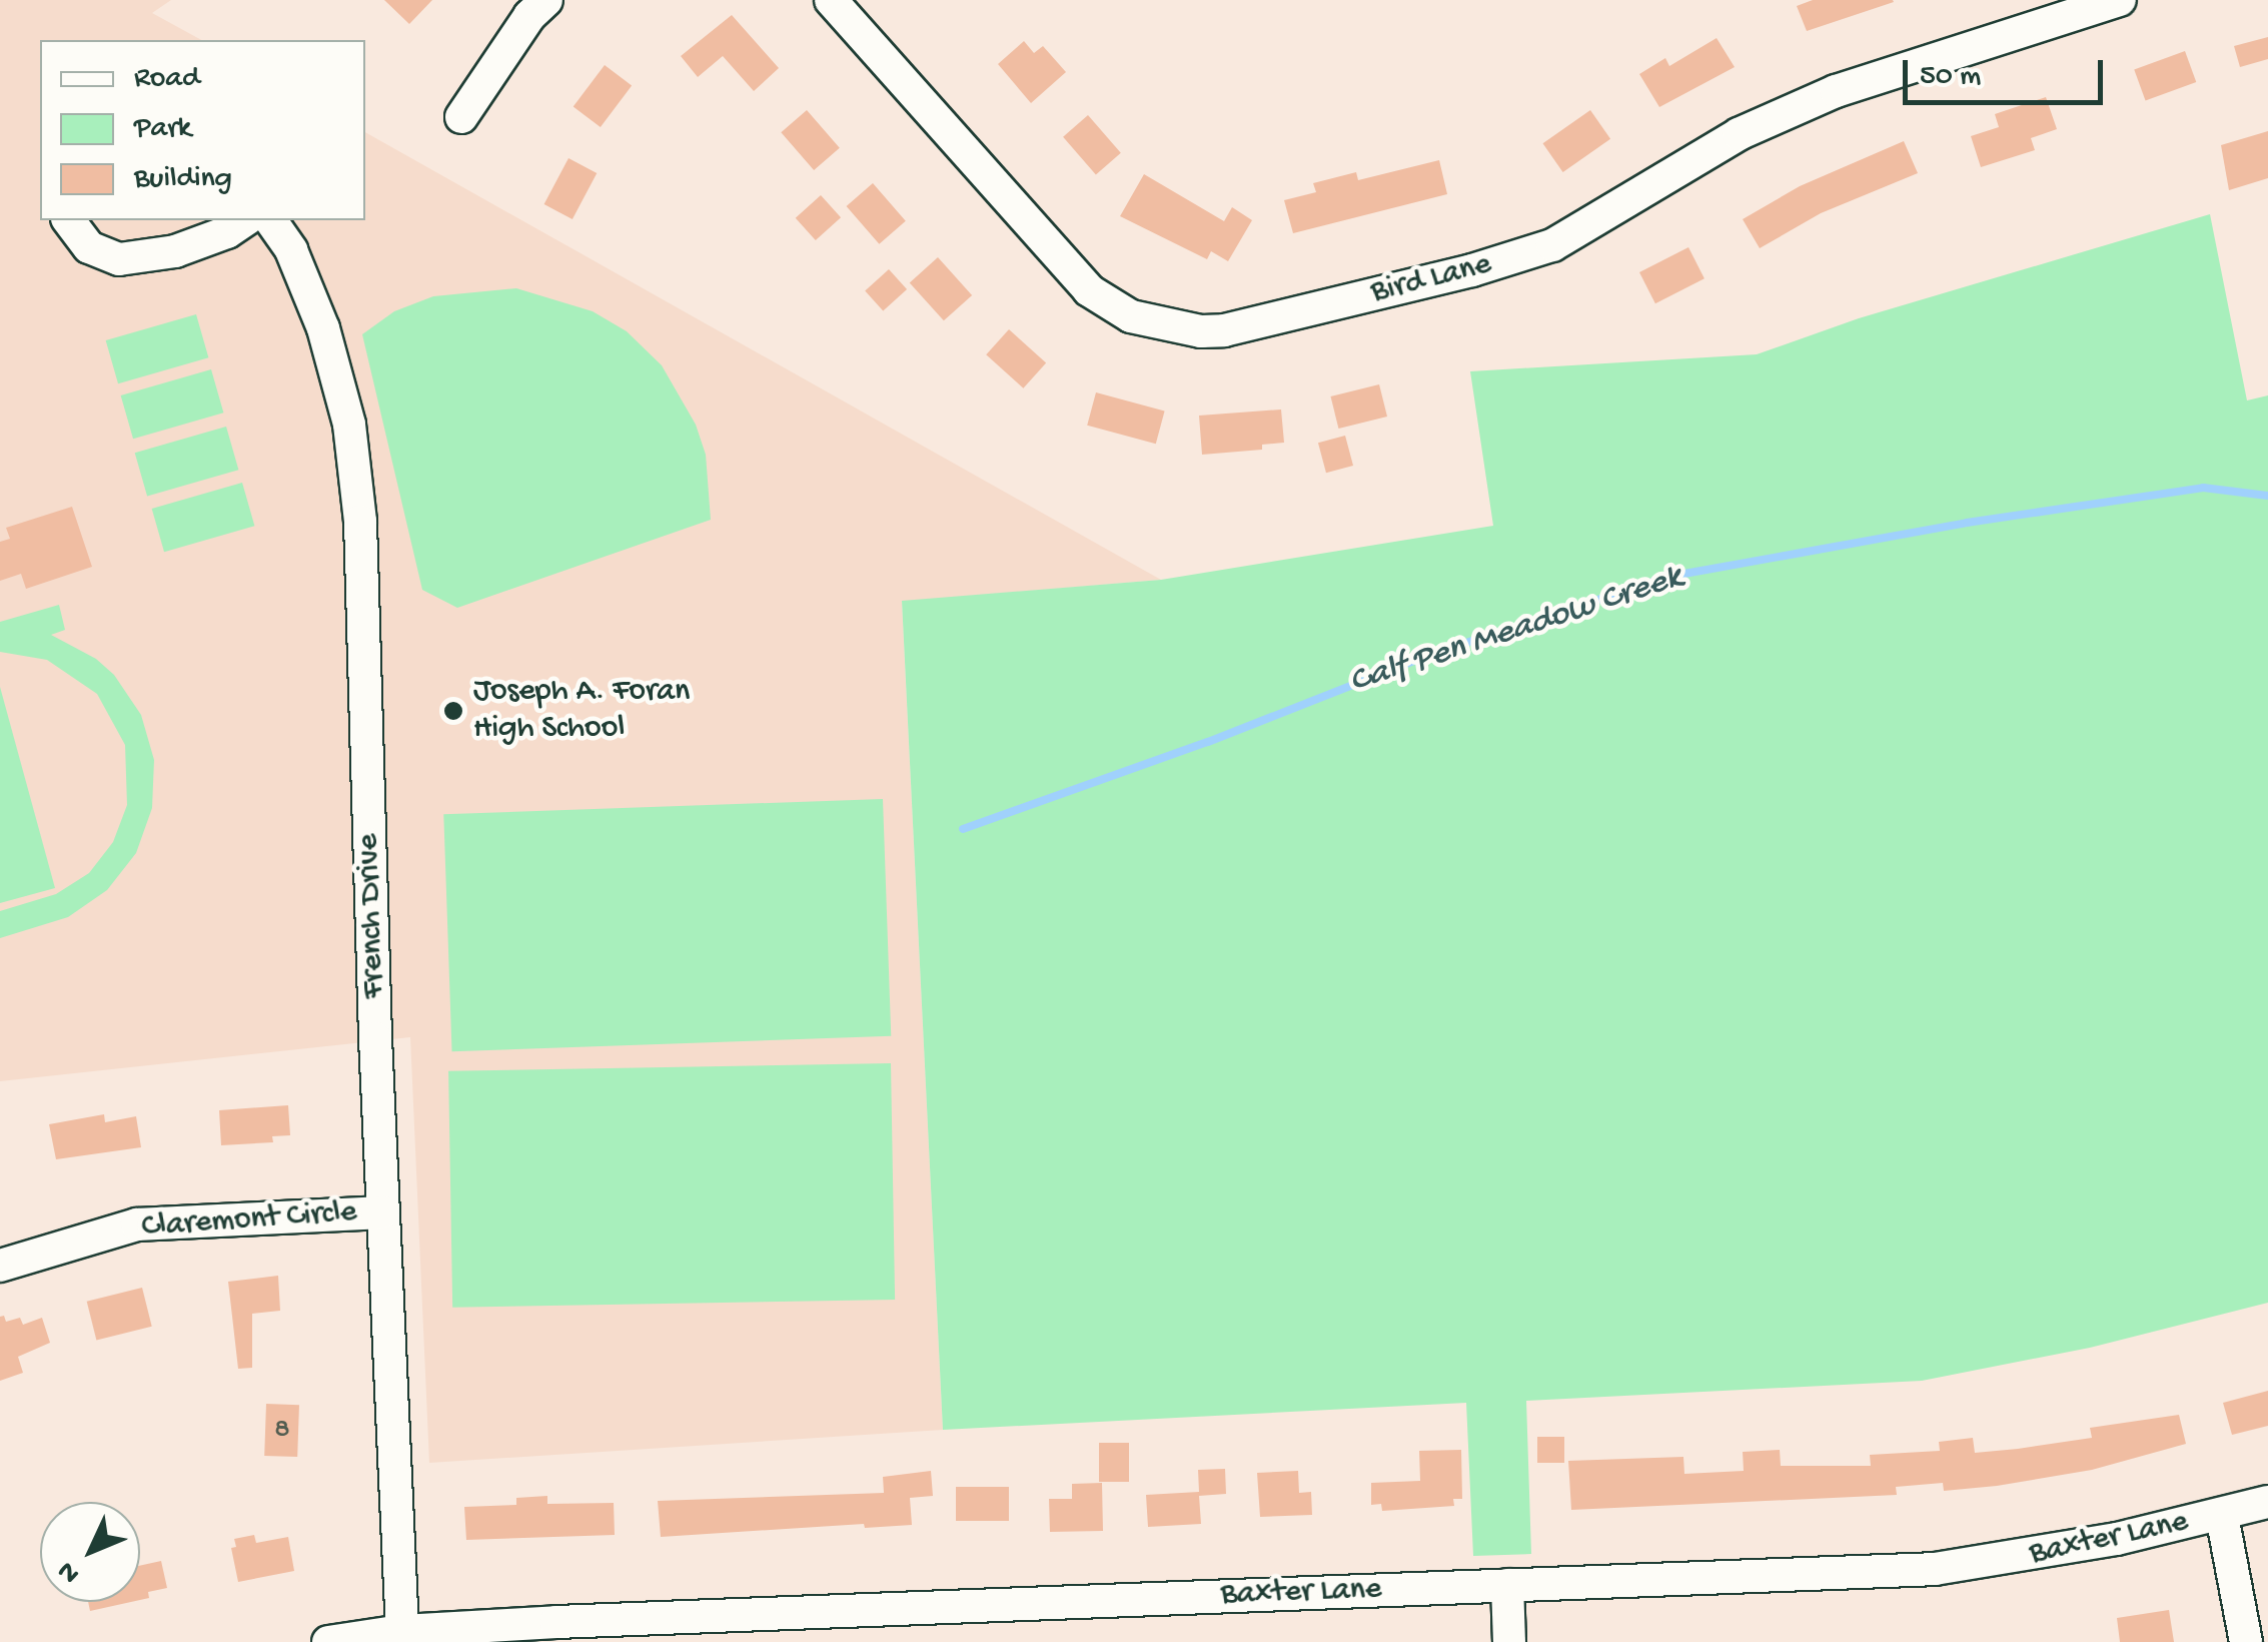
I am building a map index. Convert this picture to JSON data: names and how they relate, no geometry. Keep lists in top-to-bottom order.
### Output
{
  "streets": {
    "street": [
      "Bird Lane",
      "French Drive",
      "Claremont Circle",
      "Baxter Lane"
    ]
  },
  "crossings": [
    ["French Drive", "Claremont Circle"],
    ["French Drive", "Baxter Lane"]
  ],
  "water": ["Calf Pen Meadow Creek"],
  "places": ["Joseph A. Foran High School"],
  "house_numbers": ["8"],
  "legend": ["Road", "Park", "Building"],
  "scale_bar": "50 m",
  "north": "bottom left"
}
